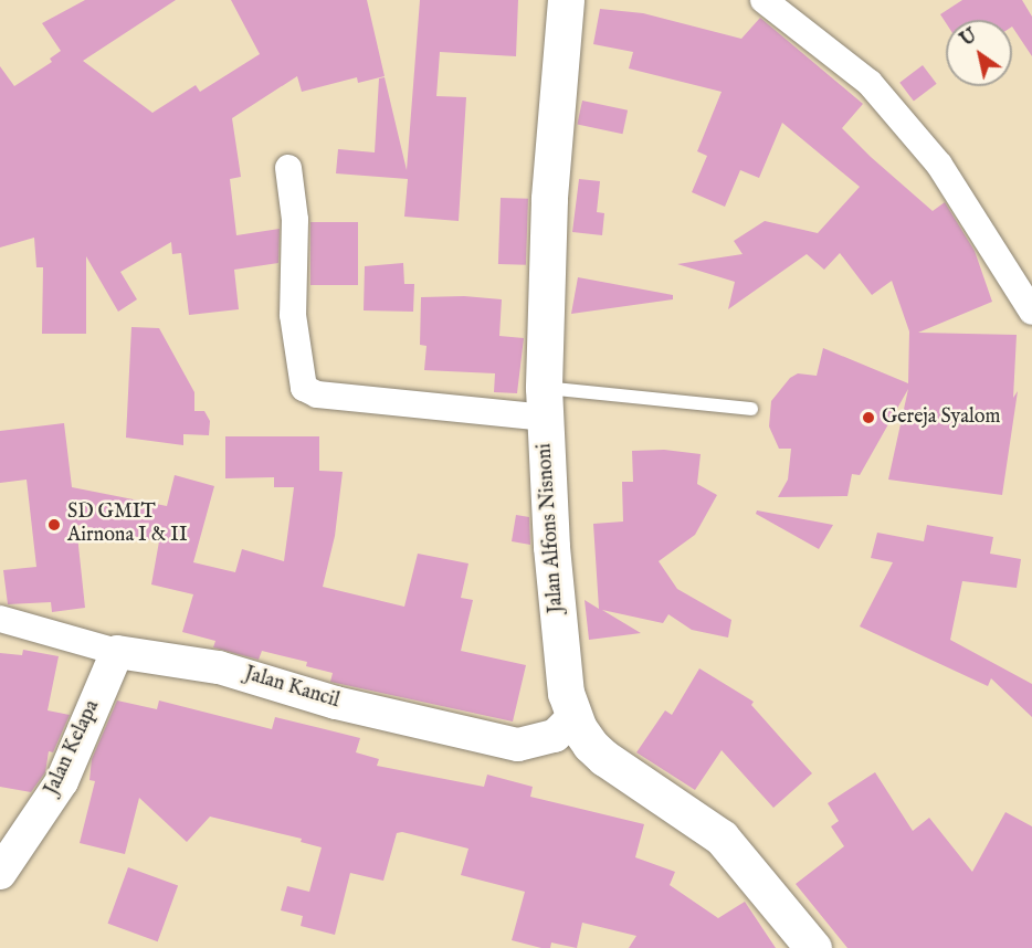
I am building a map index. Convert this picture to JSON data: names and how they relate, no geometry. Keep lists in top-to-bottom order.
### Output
{
  "streets": {
    "main road": ["Jalan Alfons Nisnoni"],
    "street": ["Jalan Kancil", "Jalan Kelapa"]
  },
  "crossings": [
    ["Jalan Alfons Nisnoni", "Jalan Kancil"],
    ["Jalan Kancil", "Jalan Kelapa"]
  ],
  "places": ["Gereja Syalom", "SD GMIT Airnona I & II"],
  "north": "top left"
}
